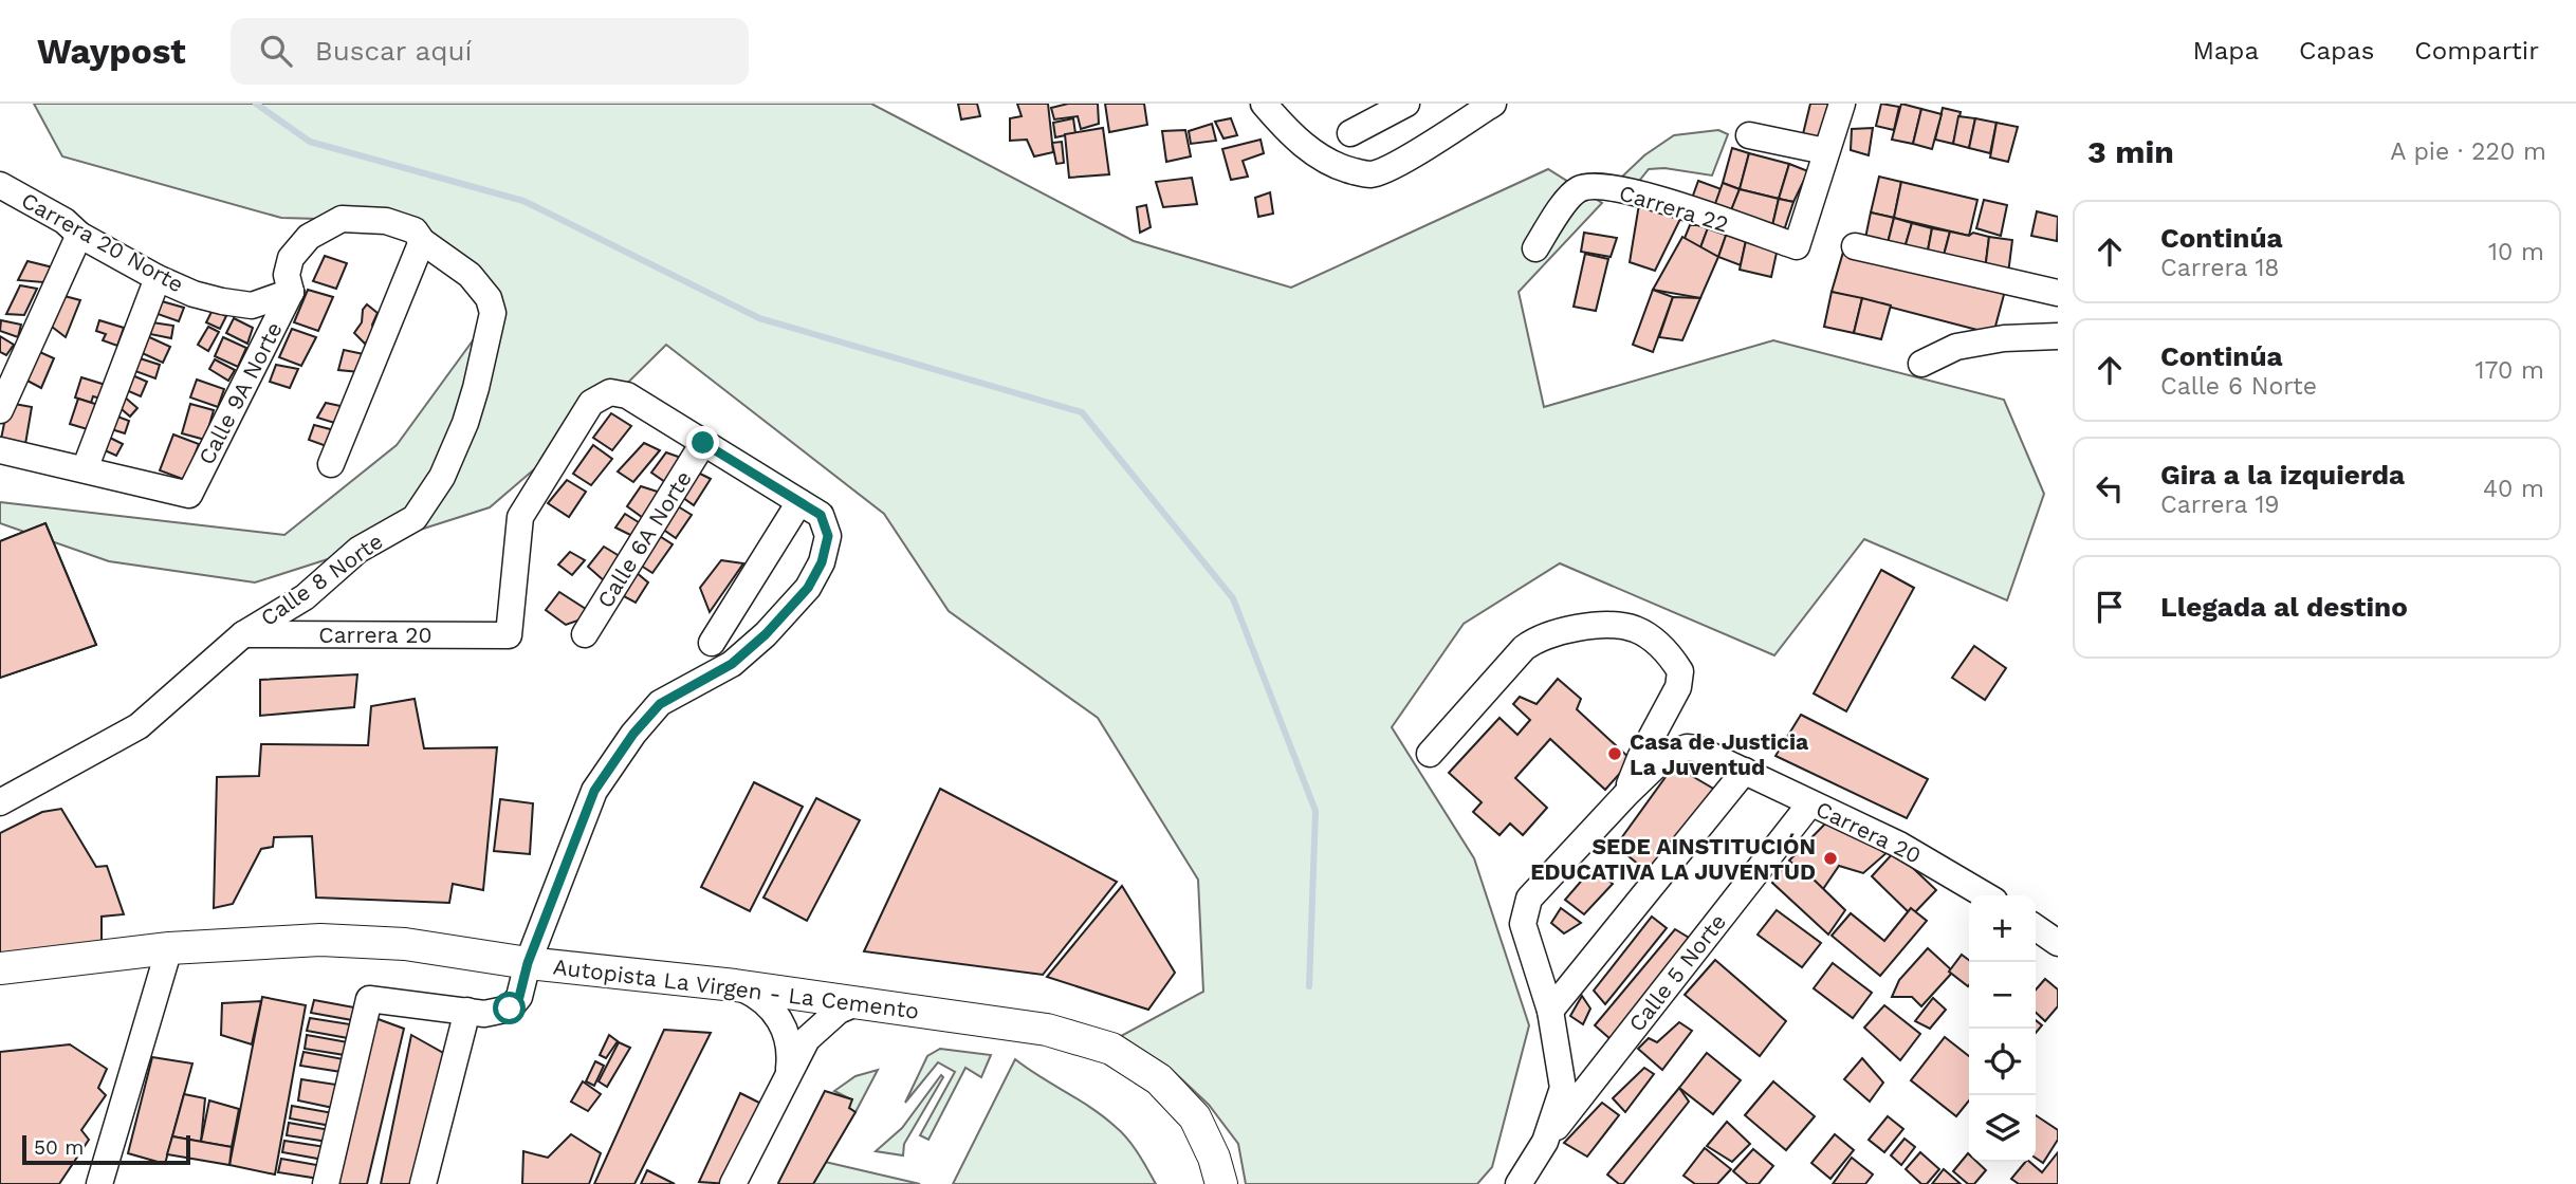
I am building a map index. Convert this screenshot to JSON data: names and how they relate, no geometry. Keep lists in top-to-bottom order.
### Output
{
  "streets": {
    "main road": ["Autopista La Virgen - La Cemento"],
    "street": [
      "Carrera 22",
      "Carrera 20 Norte",
      "Calle 9A Norte",
      "Calle 6A Norte",
      "Calle 8 Norte",
      "Carrera 20",
      "Calle 5 Norte"
    ]
  },
  "crossings": [
    ["Carrera 20 Norte", "Calle 9A Norte"],
    ["Calle 6A Norte", "Carrera 20"],
    ["Calle 8 Norte", "Carrera 20"],
    ["Carrera 20", "Calle 5 Norte"]
  ],
  "places": ["Casa de Justicia La Juventud", "SEDE AINSTITUCIÓN EDUCATIVA LA JUVENTUD"],
  "scale_bar": "50 m",
  "page": {
    "header": "Waypost",
    "search": "Buscar aquí",
    "nav": ["Mapa", "Capas", "Compartir"],
    "heading": ["3 min", "A pie · 220 m"],
    "list": [
      ["Continúa", "Carrera 18", "10 m"],
      ["Continúa", "Calle 6 Norte", "170 m"],
      ["Gira a la izquierda", "Carrera 19", "40 m"],
      "Llegada al destino"
    ],
    "map_buttons": ["+", "−"],
    "scale": "50 m"
  }
}
